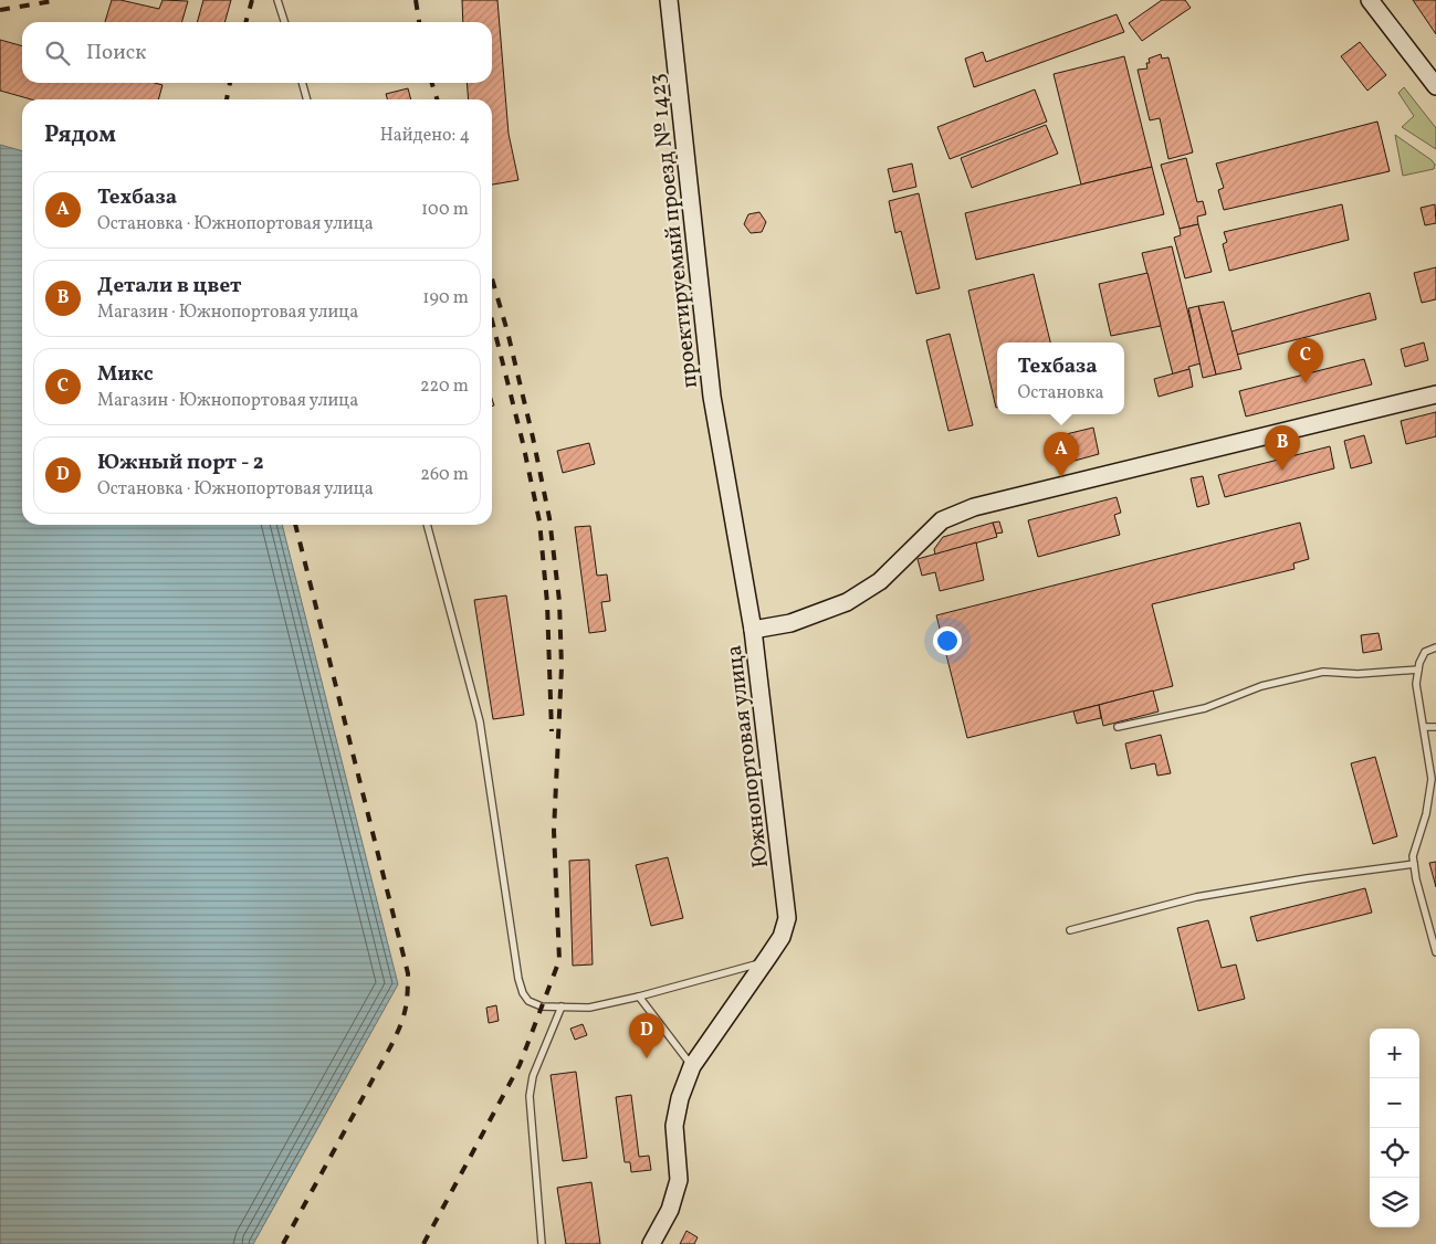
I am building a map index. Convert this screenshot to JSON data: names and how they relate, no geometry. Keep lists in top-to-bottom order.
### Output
{
  "streets": {
    "main road": ["проектируемый проезд № 1423", "Южнопортовая улица"]
  },
  "crossings": [
    ["проектируемый проезд № 1423", "Южнопортовая улица"]
  ],
  "page": {
    "search": "Поиск",
    "heading": ["Рядом", "Найдено: 4"],
    "list": [
      {
        "mark": "A",
        "name": "Техбаза",
        "note": "Остановка · Южнопортовая улица",
        "value": "100 m"
      },
      {
        "mark": "B",
        "name": "Детали в цвет",
        "note": "Магазин · Южнопортовая улица",
        "value": "190 m"
      },
      {
        "mark": "C",
        "name": "Микс",
        "note": "Магазин · Южнопортовая улица",
        "value": "220 m"
      },
      {
        "mark": "D",
        "name": "Южный порт - 2",
        "note": "Остановка · Южнопортовая улица",
        "value": "260 m"
      }
    ],
    "pins": [
      "C",
      "B",
      "A",
      "D"
    ],
    "popup": ["Техбаза", "Остановка"],
    "map_buttons": ["+", "−"]
  }
}
